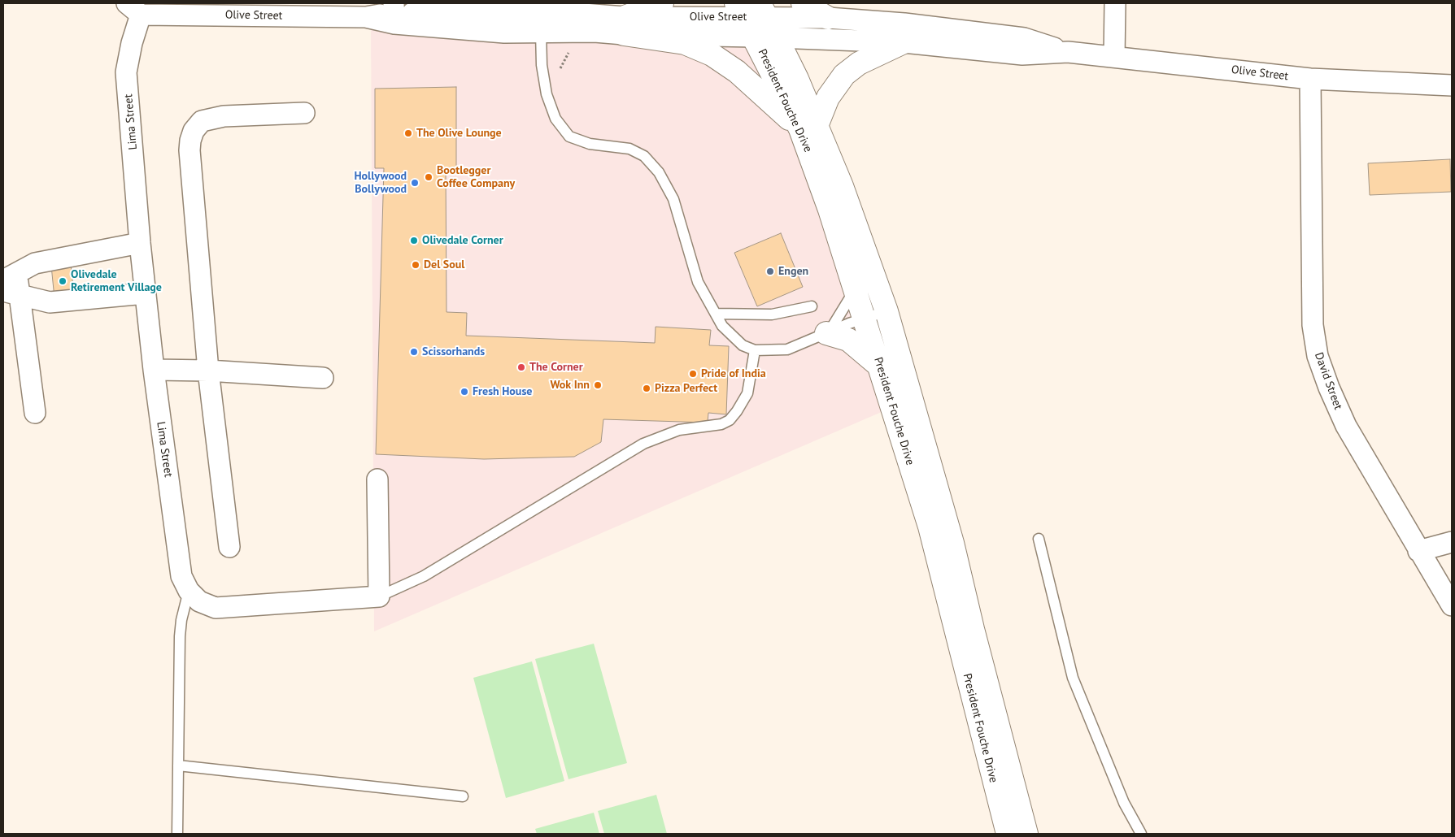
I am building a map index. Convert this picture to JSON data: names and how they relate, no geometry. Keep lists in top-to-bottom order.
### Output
{
  "streets": {
    "street": [
      "Olive Street",
      "President Fouche Drive",
      "Lima Street",
      "David Street"
    ]
  },
  "crossings": [
    ["Olive Street", "President Fouche Drive"],
    ["Olive Street", "Lima Street"],
    ["Olive Street", "David Street"]
  ],
  "places": [
    "The Olive Lounge",
    "Bootlegger Coffee Company",
    "Hollywood Bollywood",
    "Olivedale Corner",
    "Del Soul",
    "Engen",
    "Olivedale Retirement Village",
    "Scissorhands",
    "The Corner",
    "Pride of India",
    "Wok Inn",
    "Pizza Perfect",
    "Fresh House"
  ]
}
